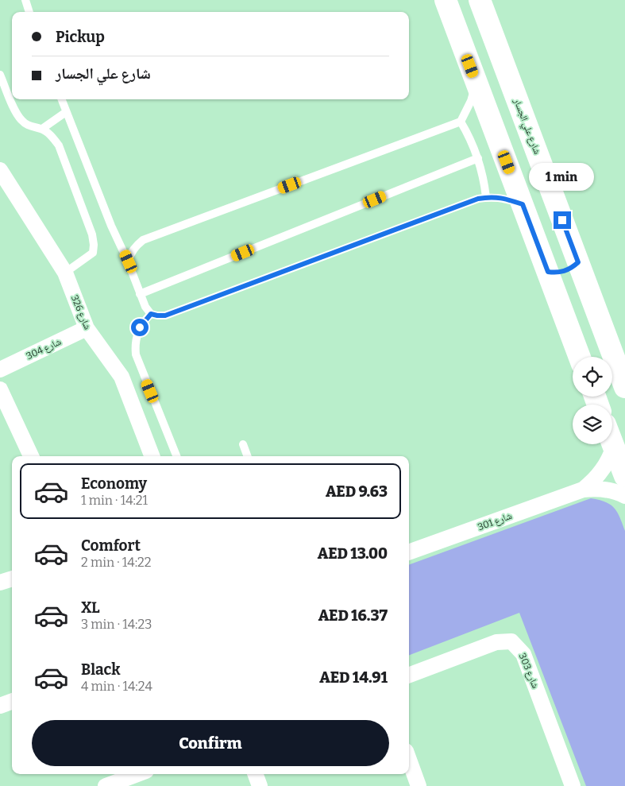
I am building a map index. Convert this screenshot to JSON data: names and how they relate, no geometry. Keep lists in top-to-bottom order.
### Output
{
  "streets": {
    "street": [
      "شارع علي الجسار",
      "شارع 326",
      "شارع 304",
      "شارع 301",
      "شارع 303"
    ]
  },
  "crossings": [
    ["شارع 326", "شارع 304"]
  ],
  "page": {
    "banner": ["Pickup", "شارع علي الجسار"],
    "bubble": "1 min",
    "list": [
      {
        "name": "Economy",
        "note": "1 min · 14:21",
        "value": "AED 9.63"
      },
      {
        "name": "Comfort",
        "note": "2 min · 14:22",
        "value": "AED 13.00"
      },
      {
        "name": "XL",
        "note": "3 min · 14:23",
        "value": "AED 16.37"
      },
      {
        "name": "Black",
        "note": "4 min · 14:24",
        "value": "AED 14.91"
      }
    ],
    "buttons": "Confirm"
  }
}
